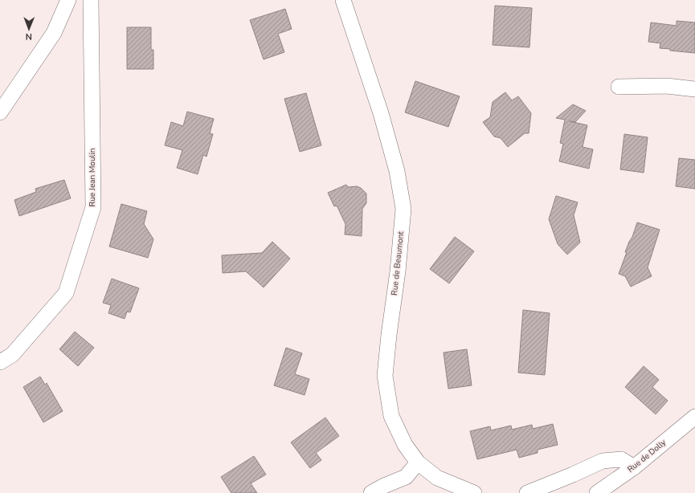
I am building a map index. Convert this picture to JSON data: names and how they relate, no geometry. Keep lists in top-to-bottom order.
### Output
{
  "streets": {
    "street": ["Rue Jean Moulin", "Rue de Beaumont", "Rue de Dolly"]
  },
  "north": "bottom"
}
